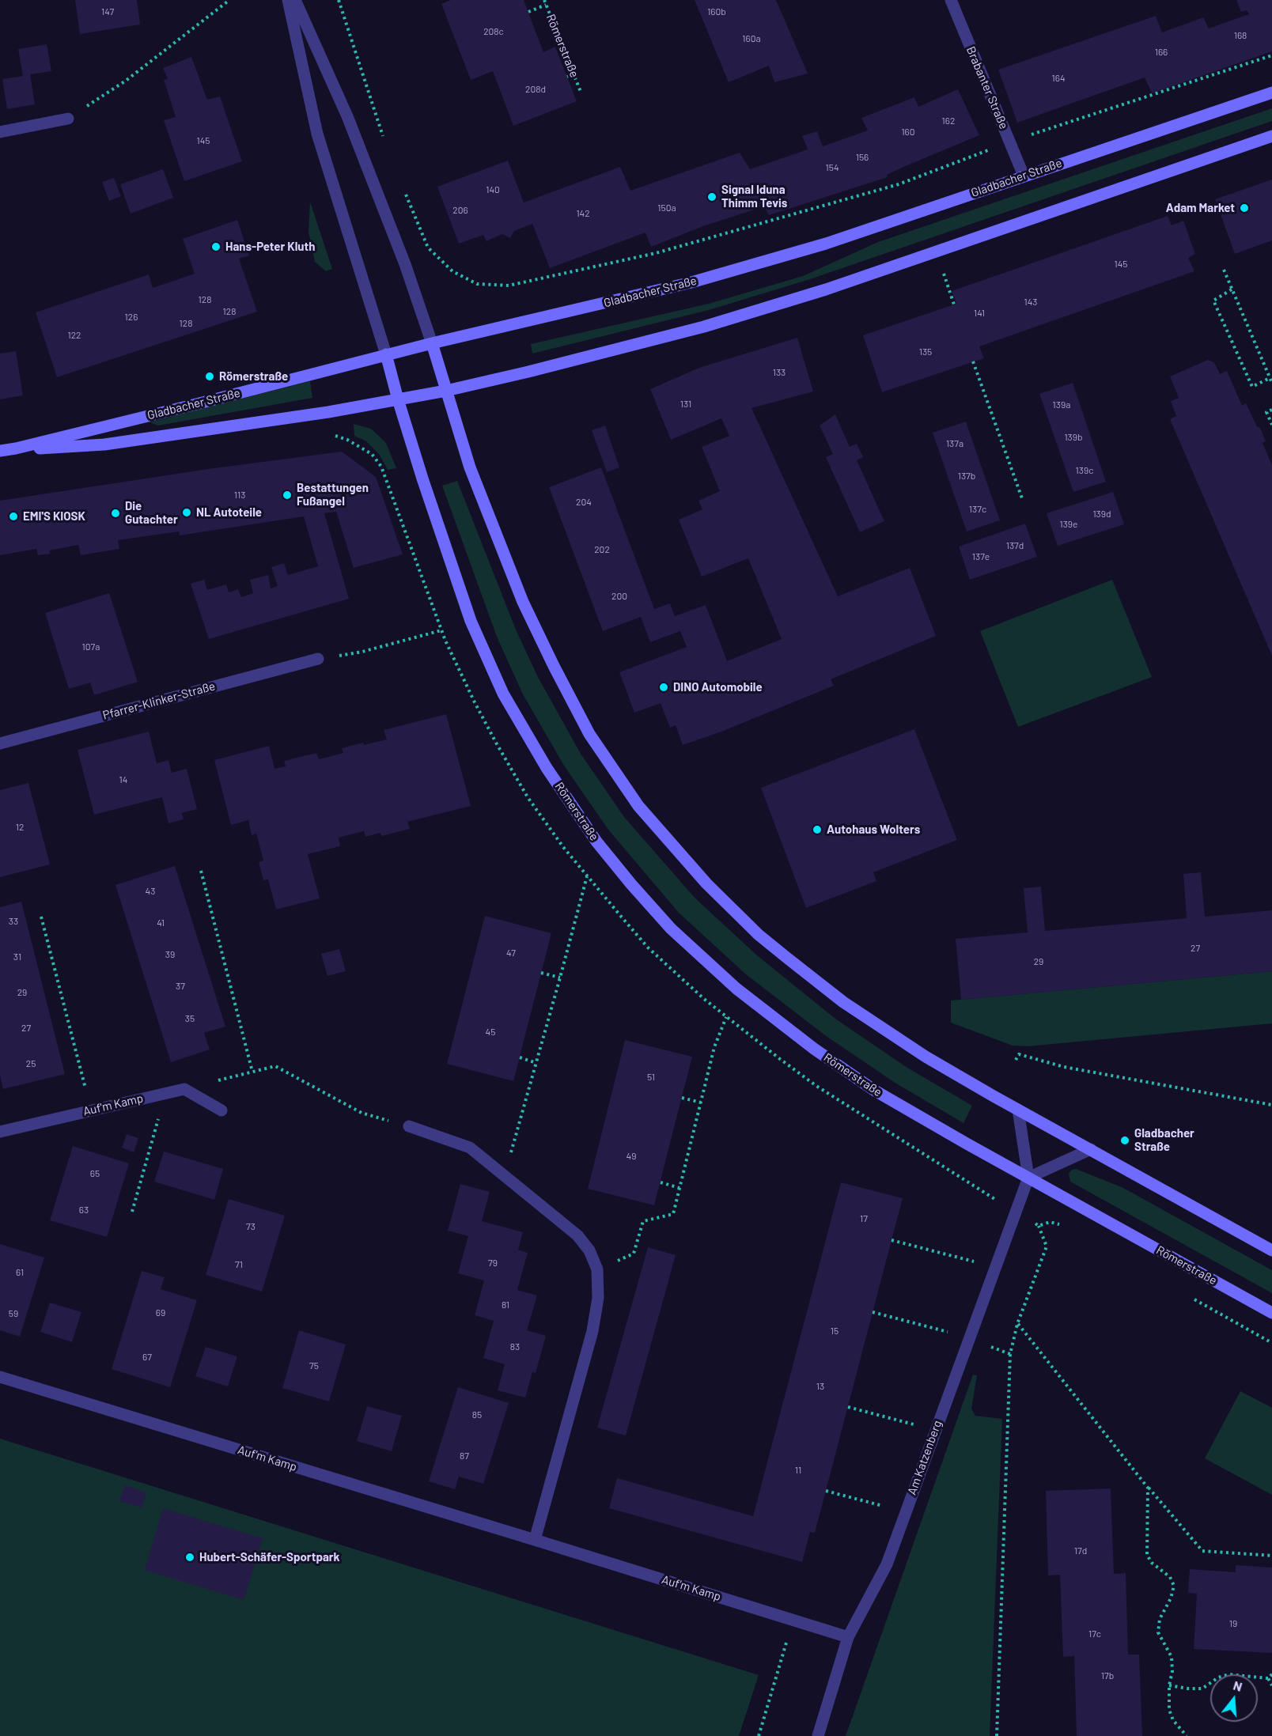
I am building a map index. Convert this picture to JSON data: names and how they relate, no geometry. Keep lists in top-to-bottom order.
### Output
{
  "streets": {
    "main road": ["Römerstraße", "Gladbacher Straße"],
    "street": [
      "Brabanter Straße",
      "Pfarrer-Klinker-Straße",
      "Auf'm Kamp",
      "Am Katzenberg"
    ]
  },
  "crossings": [
    ["Römerstraße", "Gladbacher Straße"],
    ["Römerstraße", "Am Katzenberg"],
    ["Brabanter Straße", "Gladbacher Straße"],
    ["Auf'm Kamp", "Am Katzenberg"]
  ],
  "places": [
    "Signal Iduna Thimm Tevis",
    "Adam Market",
    "Hans-Peter Kluth",
    "Römerstraße",
    "Bestattungen Fußangel",
    "NL Autoteile",
    "Die Gutachter",
    "EMI'S KIOSK",
    "DINO Automobile",
    "Autohaus Wolters",
    "Gladbacher Straße",
    "Hubert-Schäfer-Sportpark"
  ],
  "house_numbers": [
    "147",
    "160b",
    "208c",
    "168",
    "160a",
    "166",
    "164",
    "208d",
    "162",
    "160",
    "145",
    "156",
    "154",
    "140",
    "150a",
    "206",
    "142",
    "145",
    "128",
    "143",
    "128",
    "141",
    "126",
    "128",
    "122",
    "135",
    "133",
    "131",
    "139a",
    "139b",
    "137a",
    "139c",
    "137b",
    "113",
    "204",
    "137c",
    "139d",
    "139e",
    "137d",
    "202",
    "137e",
    "200",
    "107a",
    "14",
    "12",
    "43",
    "33",
    "41",
    "27",
    "47",
    "39",
    "31",
    "29",
    "37",
    "29",
    "35",
    "27",
    "45",
    "25",
    "51",
    "49",
    "65",
    "63",
    "17",
    "73",
    "79",
    "71",
    "61",
    "81",
    "69",
    "59",
    "15",
    "83",
    "67",
    "75",
    "13",
    "85",
    "87",
    "11",
    "17d",
    "19",
    "17c",
    "17b"
  ],
  "north": "top"
}
